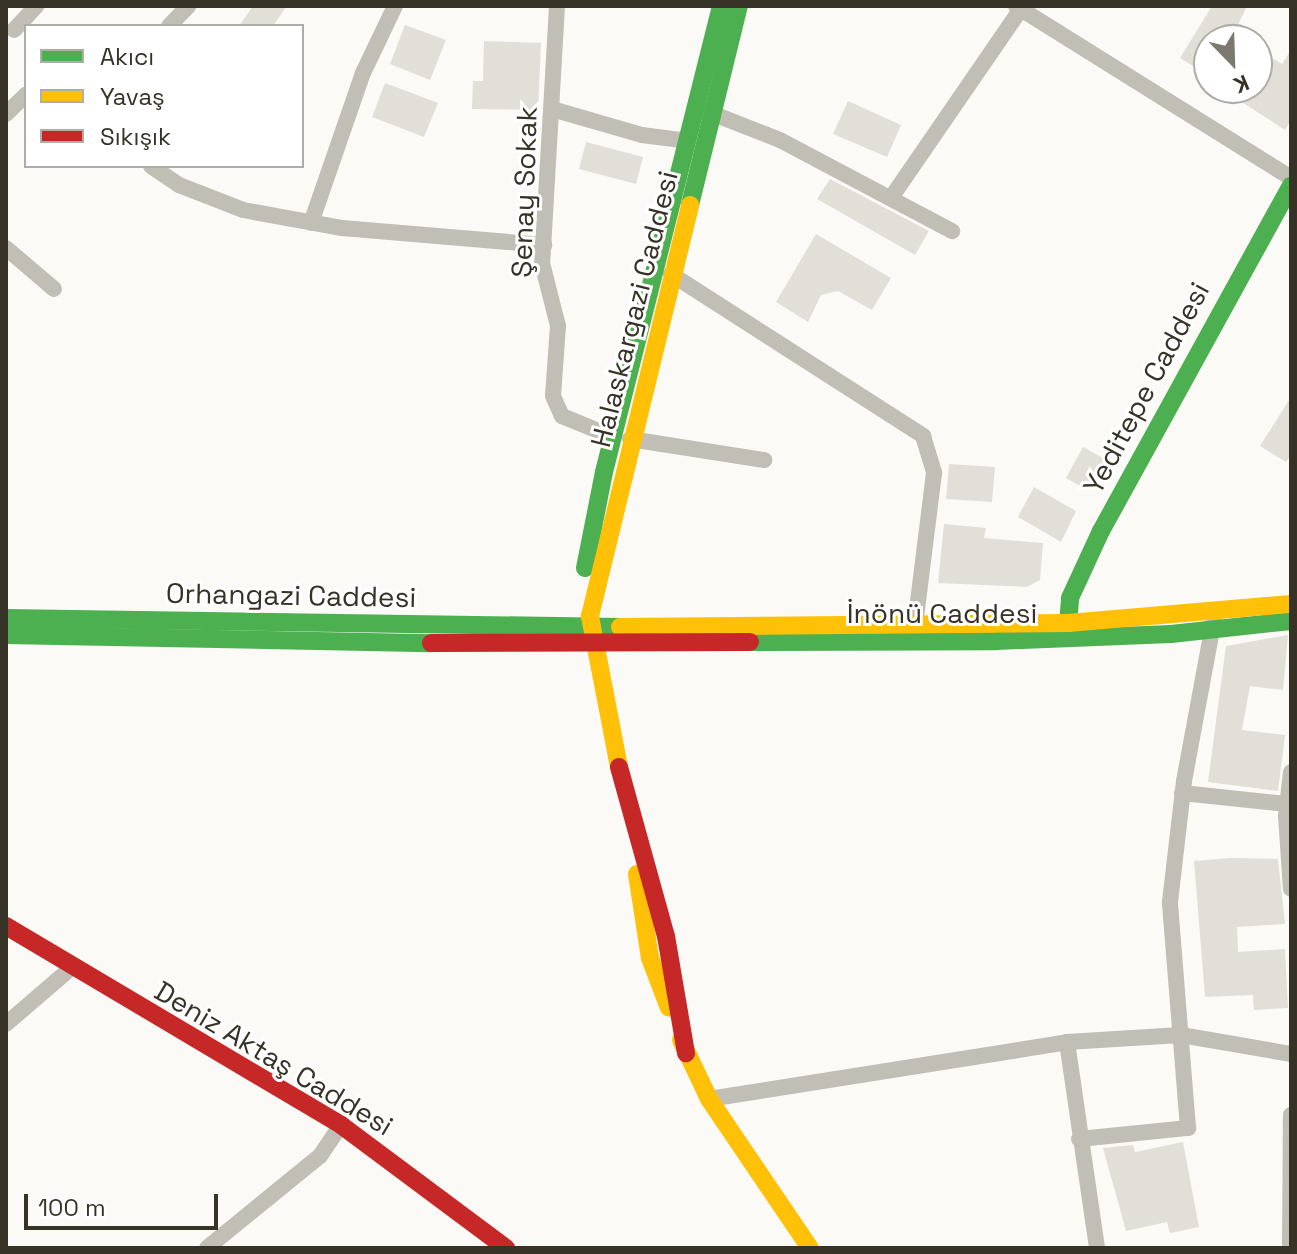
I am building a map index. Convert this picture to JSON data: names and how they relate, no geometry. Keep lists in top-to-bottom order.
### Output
{
  "streets": {
    "main road": [
      "Halaskargazi Caddesi",
      "Yeditepe Caddesi",
      "Orhangazi Caddesi",
      "İnönü Caddesi",
      "Deniz Aktaş Caddesi"
    ],
    "street": ["Şenay Sokak"]
  },
  "crossings": [
    ["Orhangazi Caddesi", "İnönü Caddesi"]
  ],
  "legend": ["Akıcı", "Yavaş", "Sıkışık"],
  "scale_bar": "100 m",
  "north": "bottom right"
}
